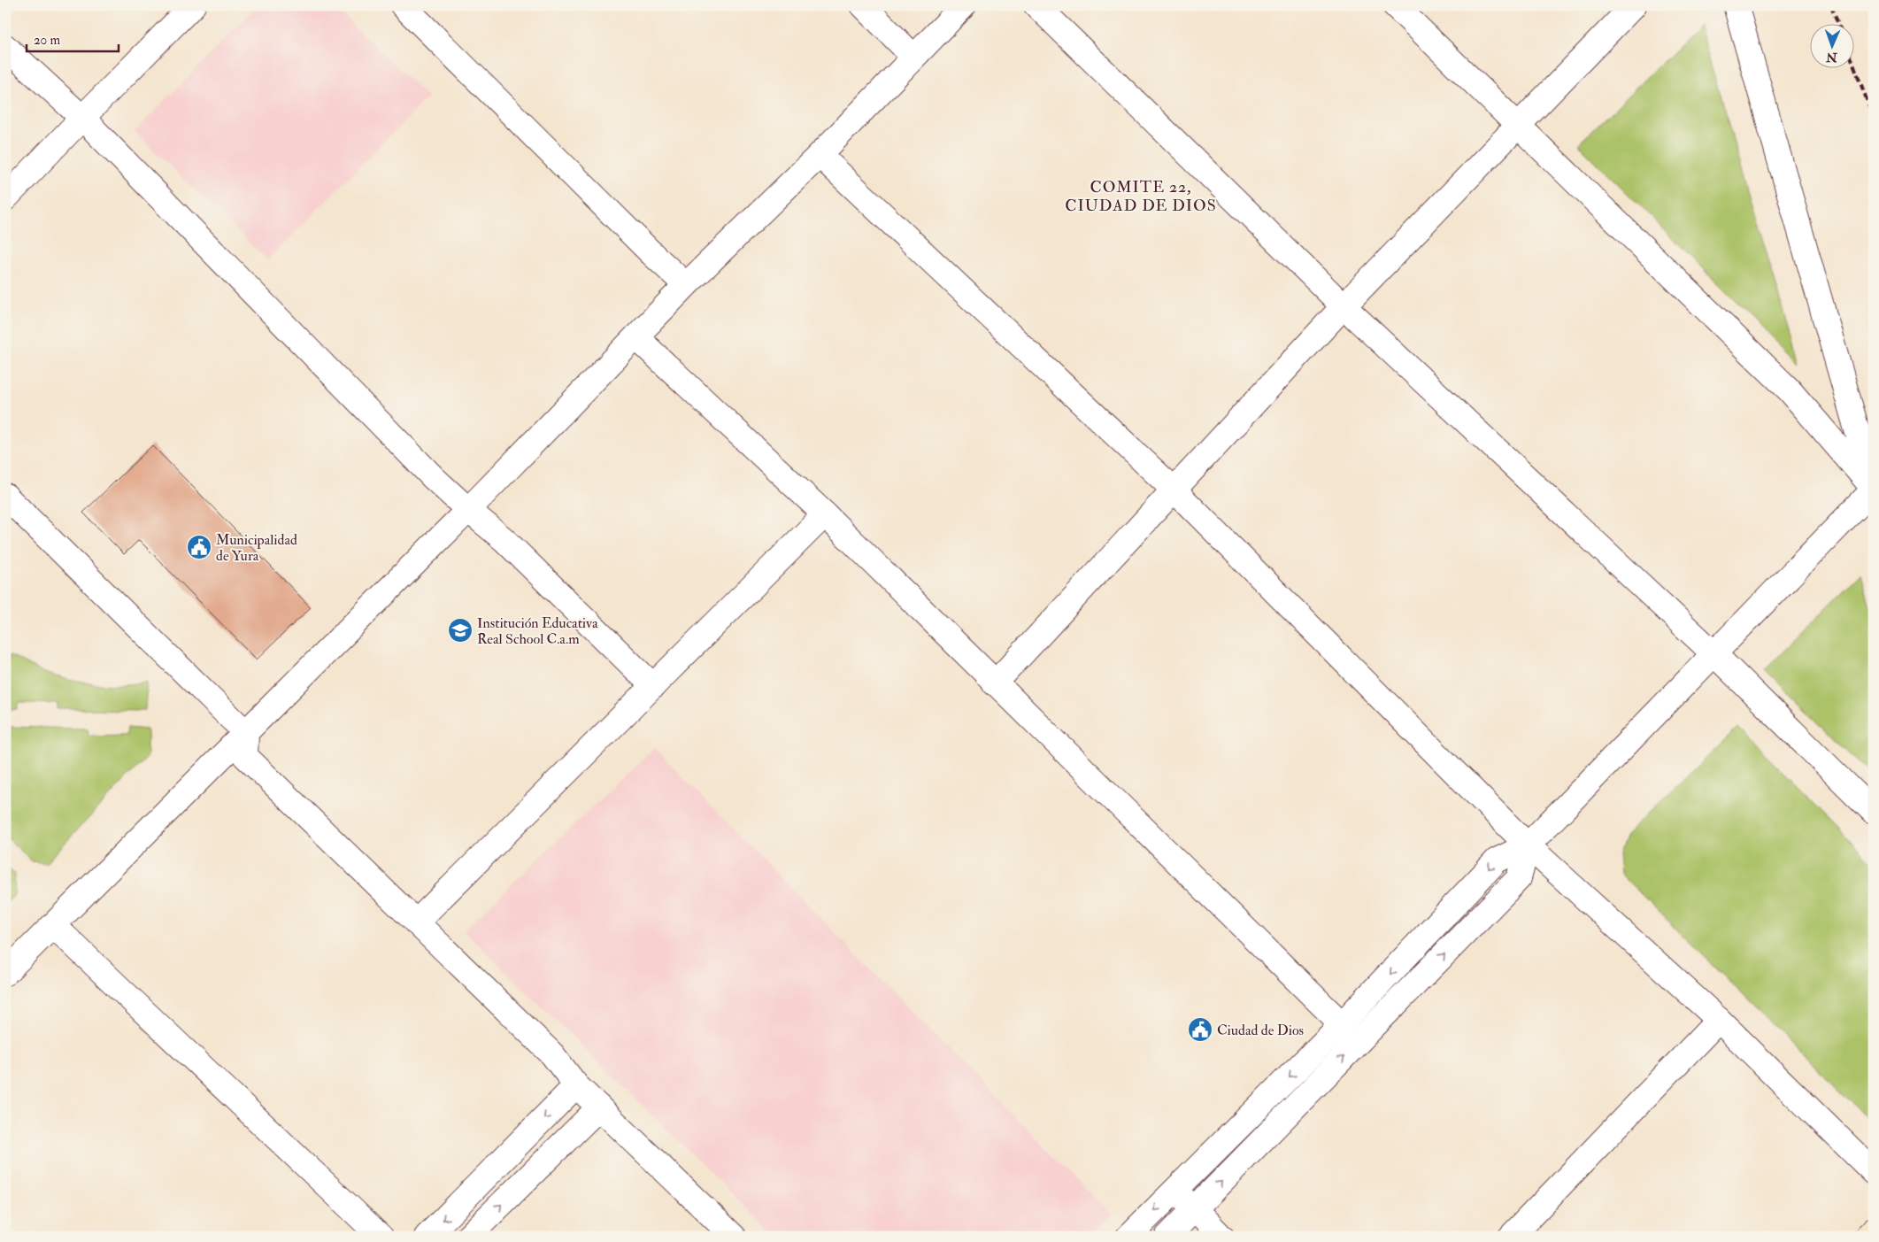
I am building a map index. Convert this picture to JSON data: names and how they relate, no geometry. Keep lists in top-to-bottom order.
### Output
{
  "districts": ["COMITE 22, CIUDAD DE DIOS"],
  "places": {
    "public building": ["Municipalidad de Yura", "Ciudad de Dios"],
    "school or university": ["Institución Educativa Real School C.a.m"]
  },
  "scale_bar": "20 m",
  "north": "bottom"
}
